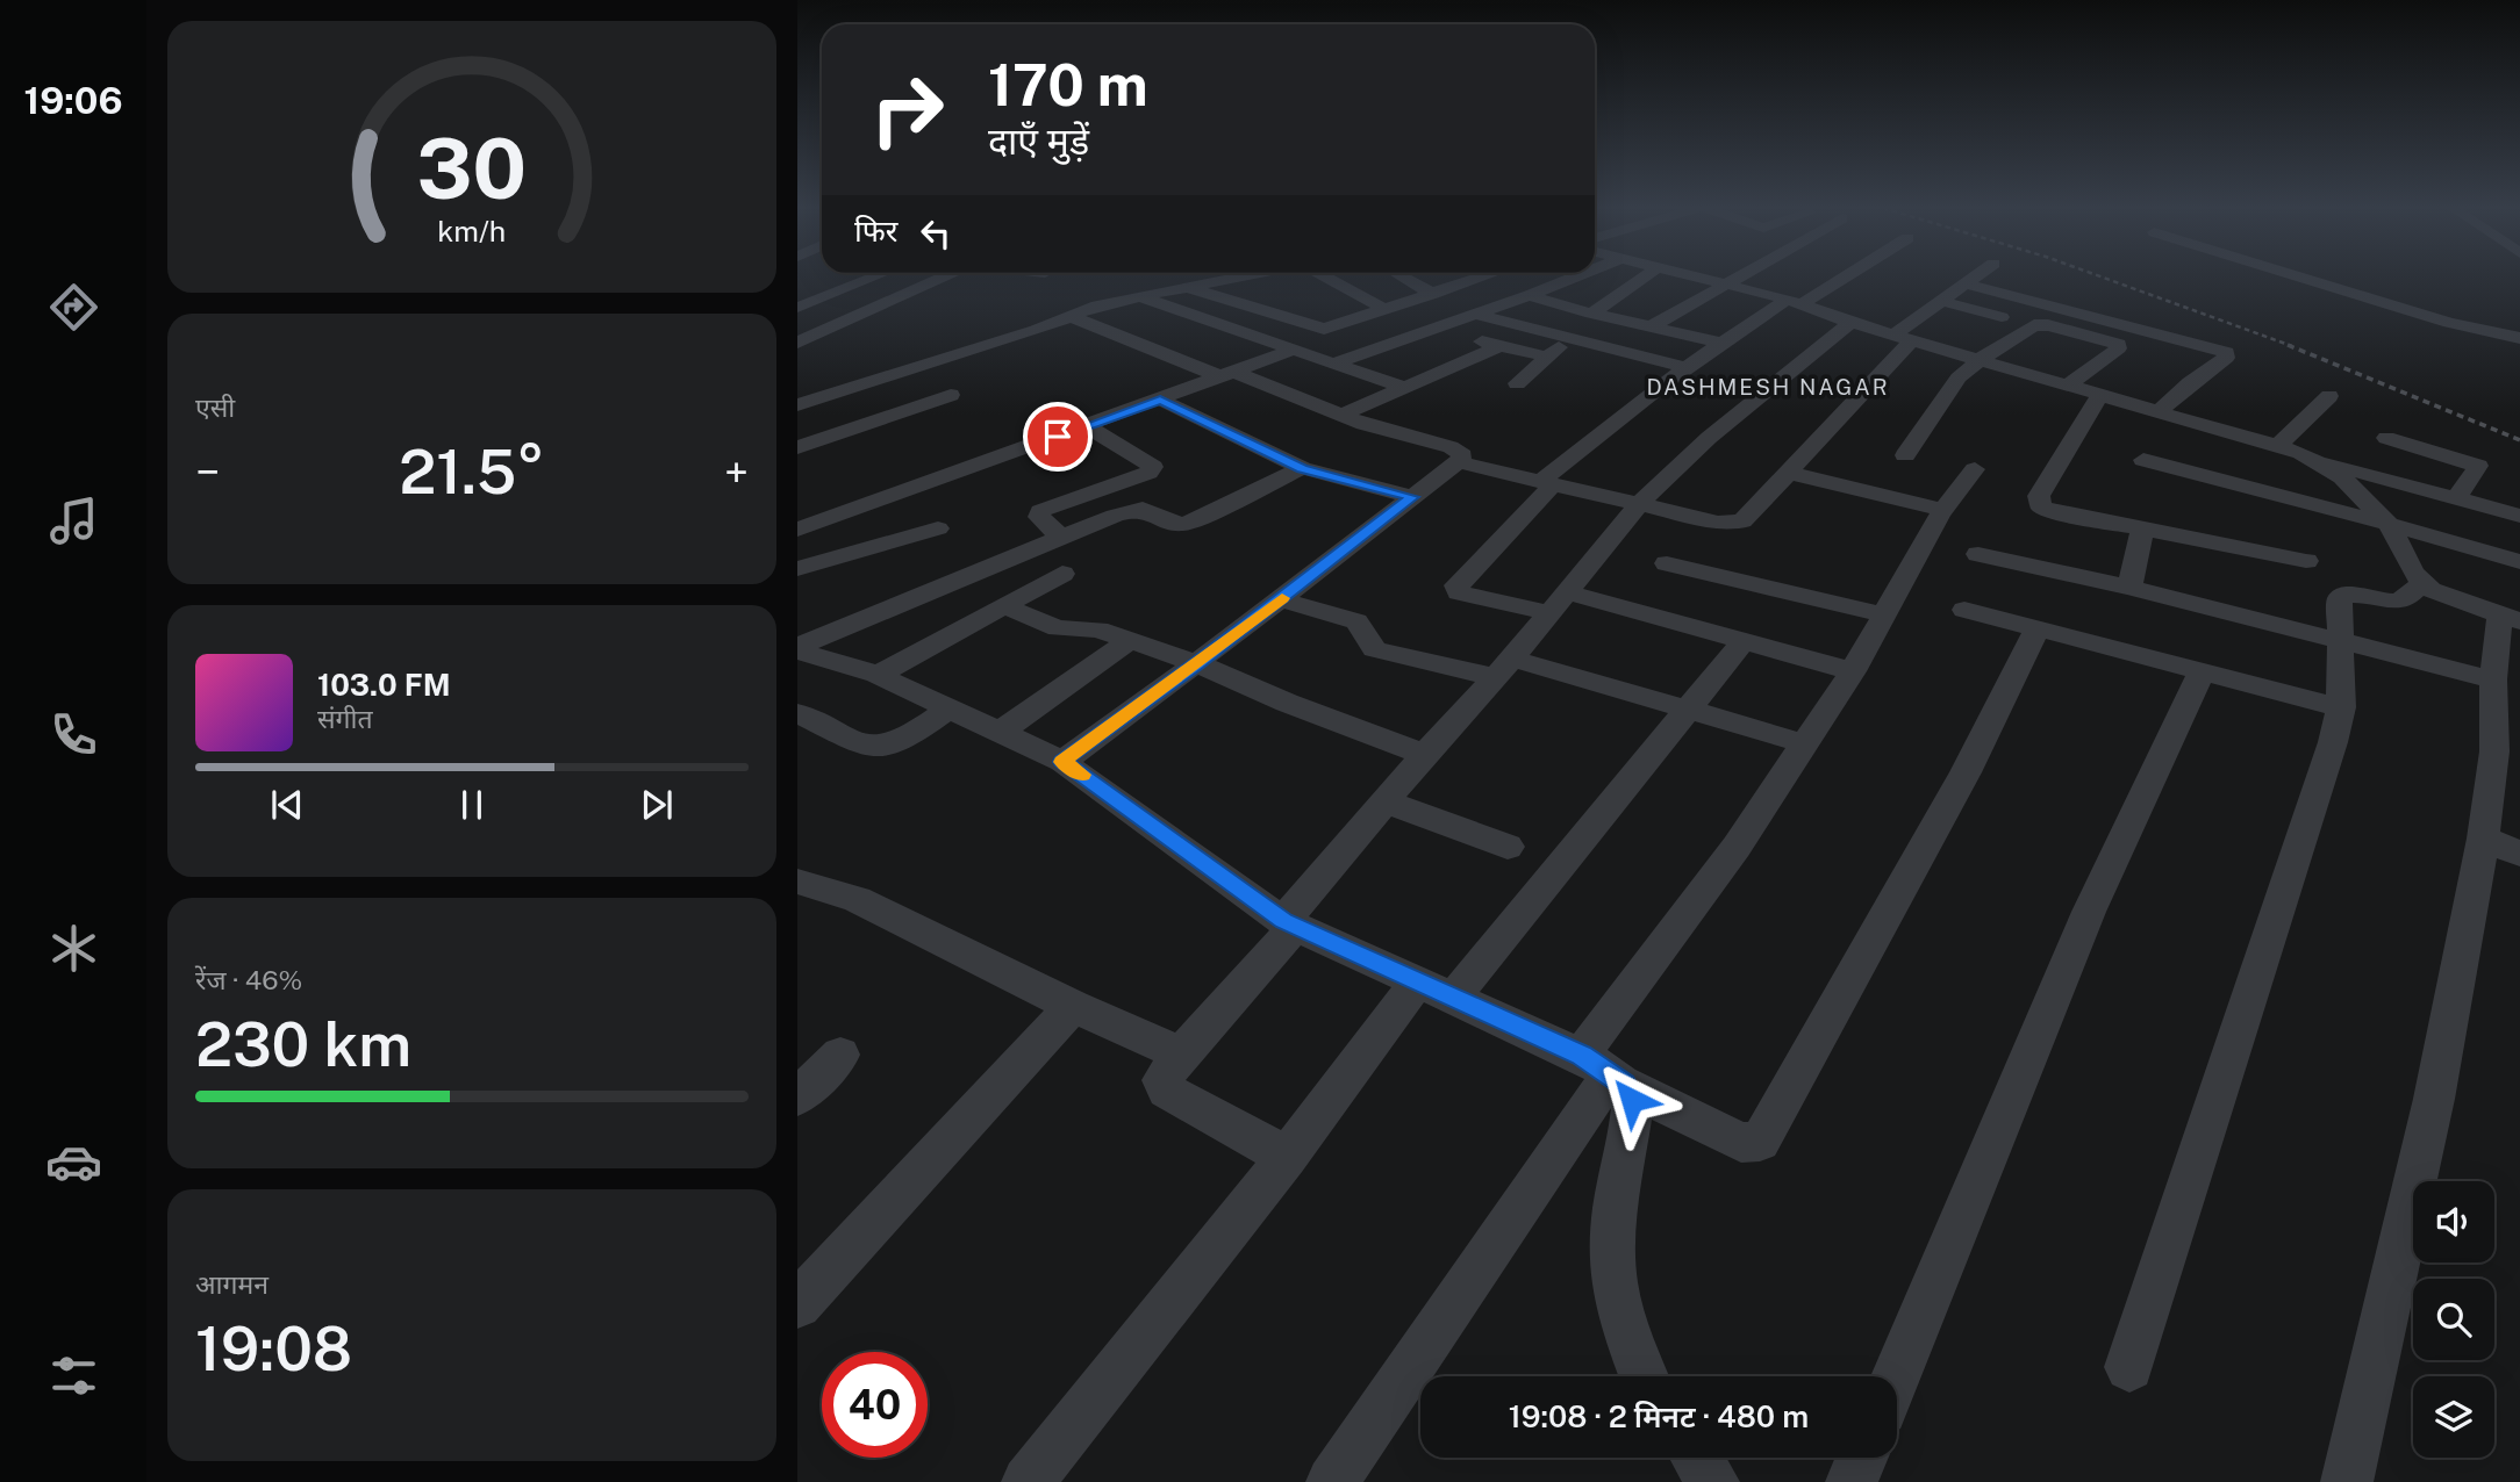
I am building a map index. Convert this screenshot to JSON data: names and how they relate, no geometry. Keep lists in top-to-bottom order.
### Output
{
  "districts": ["DASHMESH NAGAR"],
  "page": {
    "tabs": "19:06",
    "turn": ["170 m", "दाएँ मुड़ें"],
    "then": "फिर",
    "tile": [
      "एसी",
      ["रेंज · 46%", "230 km"],
      ["आगमन", "19:08"]
    ],
    "heat": ["−", "21.5°", "+"],
    "song": ["103.0 FM", "संगीत"],
    "limit": "40",
    "trip": "19:08 · 2 मिनट · 480 m",
    "gauge": ["30", "km/h"]
  }
}
